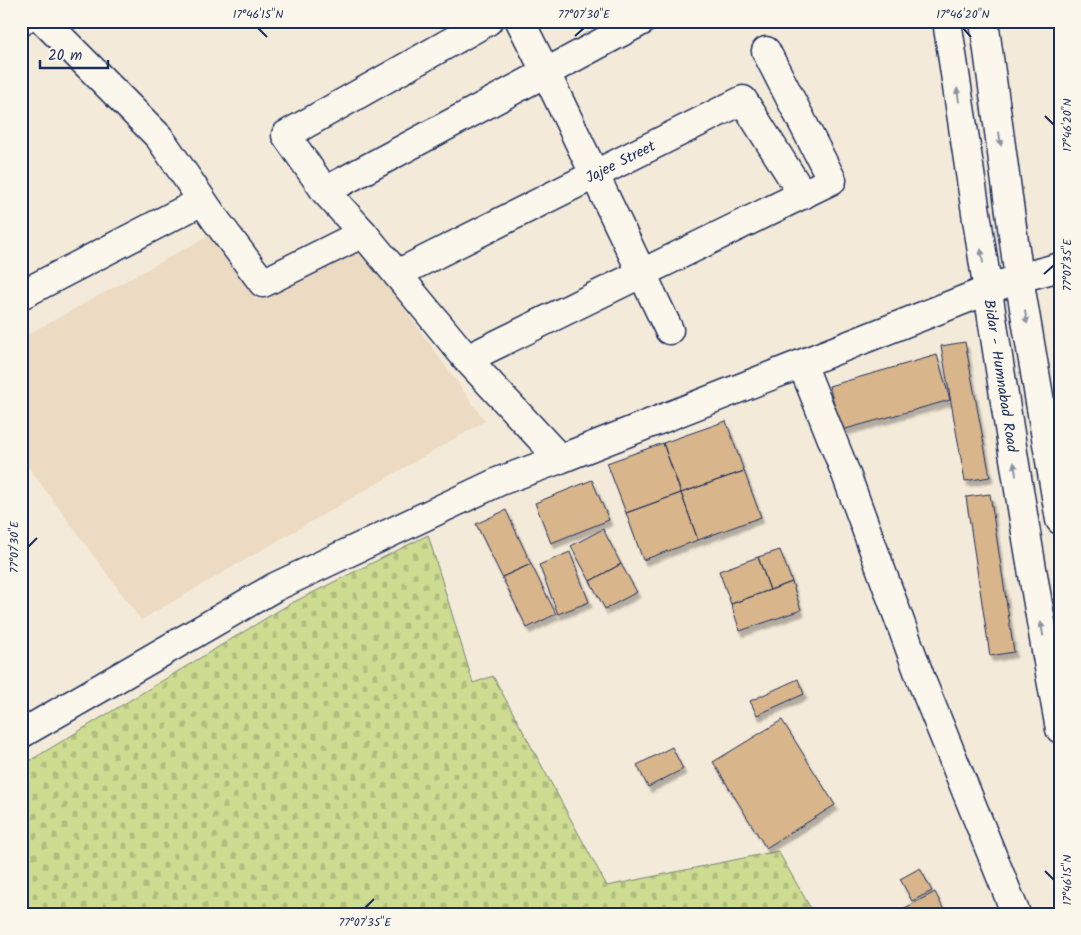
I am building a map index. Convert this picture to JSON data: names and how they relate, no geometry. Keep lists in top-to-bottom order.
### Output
{
  "streets": {
    "street": ["Jajee Street", "Bidar - Humnabad Road"]
  },
  "scale_bar": "20 m",
  "coordinates": [
    "17°46'15\"N",
    "77°07'30\"E",
    "17°46'20\"N",
    "77°07'35\"E"
  ]
}
